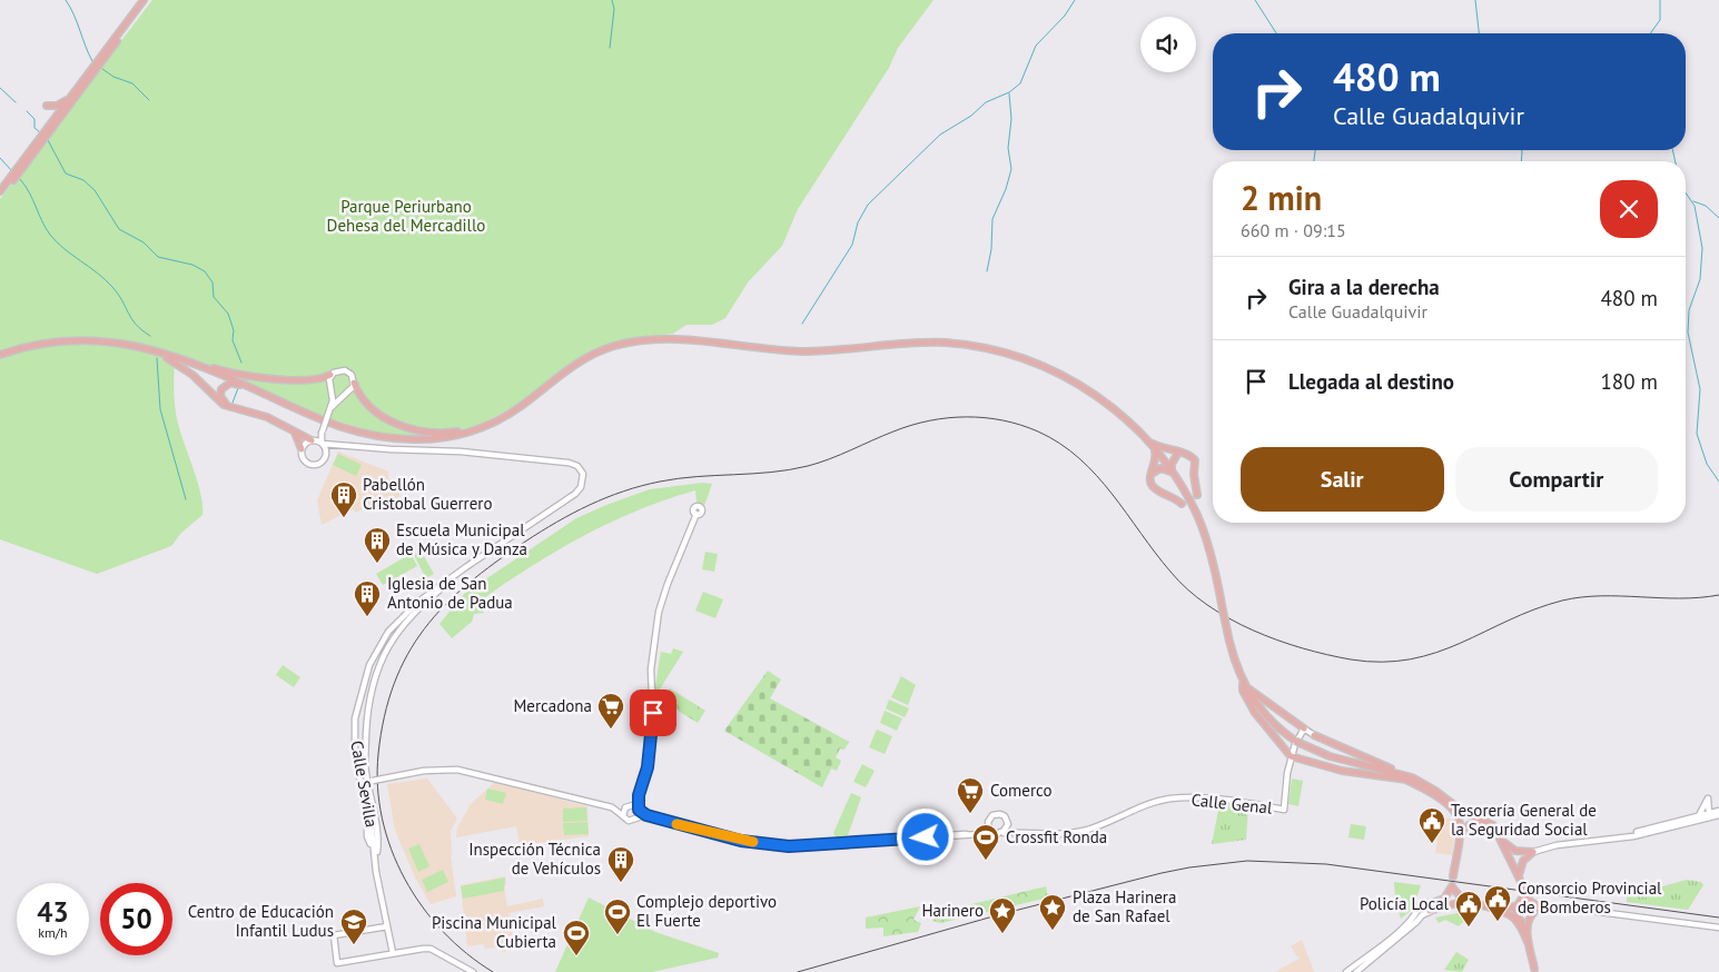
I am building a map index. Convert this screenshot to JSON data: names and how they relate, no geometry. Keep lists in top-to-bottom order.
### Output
{
  "streets": {
    "main road": ["Calle Sevilla", "Calle Genal"]
  },
  "parks": ["Parque Periurbano Dehesa del Mercadillo"],
  "places": {
    "building": [
      "Pabellón Cristobal Guerrero",
      "Escuela Municipal de Música y Danza",
      "Iglesia de San Antonio de Padua",
      "Inspección Técnica de Vehículos"
    ],
    "supermarket": ["Mercadona", "Comerco"],
    "public building": ["Tesorería General de la Seguridad Social", "Consorcio Provincial de Bomberos", "Policía Local"],
    "sports": ["Crossfit Ronda", "Complejo deportivo El Fuerte", "Piscina Municipal Cubierta"],
    "place": ["Plaza Harinera de San Rafael", "Harinero"],
    "school or university": ["Centro de Educación Infantil Ludus"]
  },
  "page": {
    "turn": ["480 m", "Calle Guadalquivir"],
    "heading": ["2 min", "660 m · 09:15"],
    "list": [
      {
        "name": "Gira a la derecha",
        "note": "Calle Guadalquivir",
        "value": "480 m"
      },
      {
        "name": "Llegada al destino",
        "value": "180 m"
      }
    ],
    "buttons": ["Salir", "Compartir"],
    "speed": "43 km/h",
    "limit": "50"
  }
}
